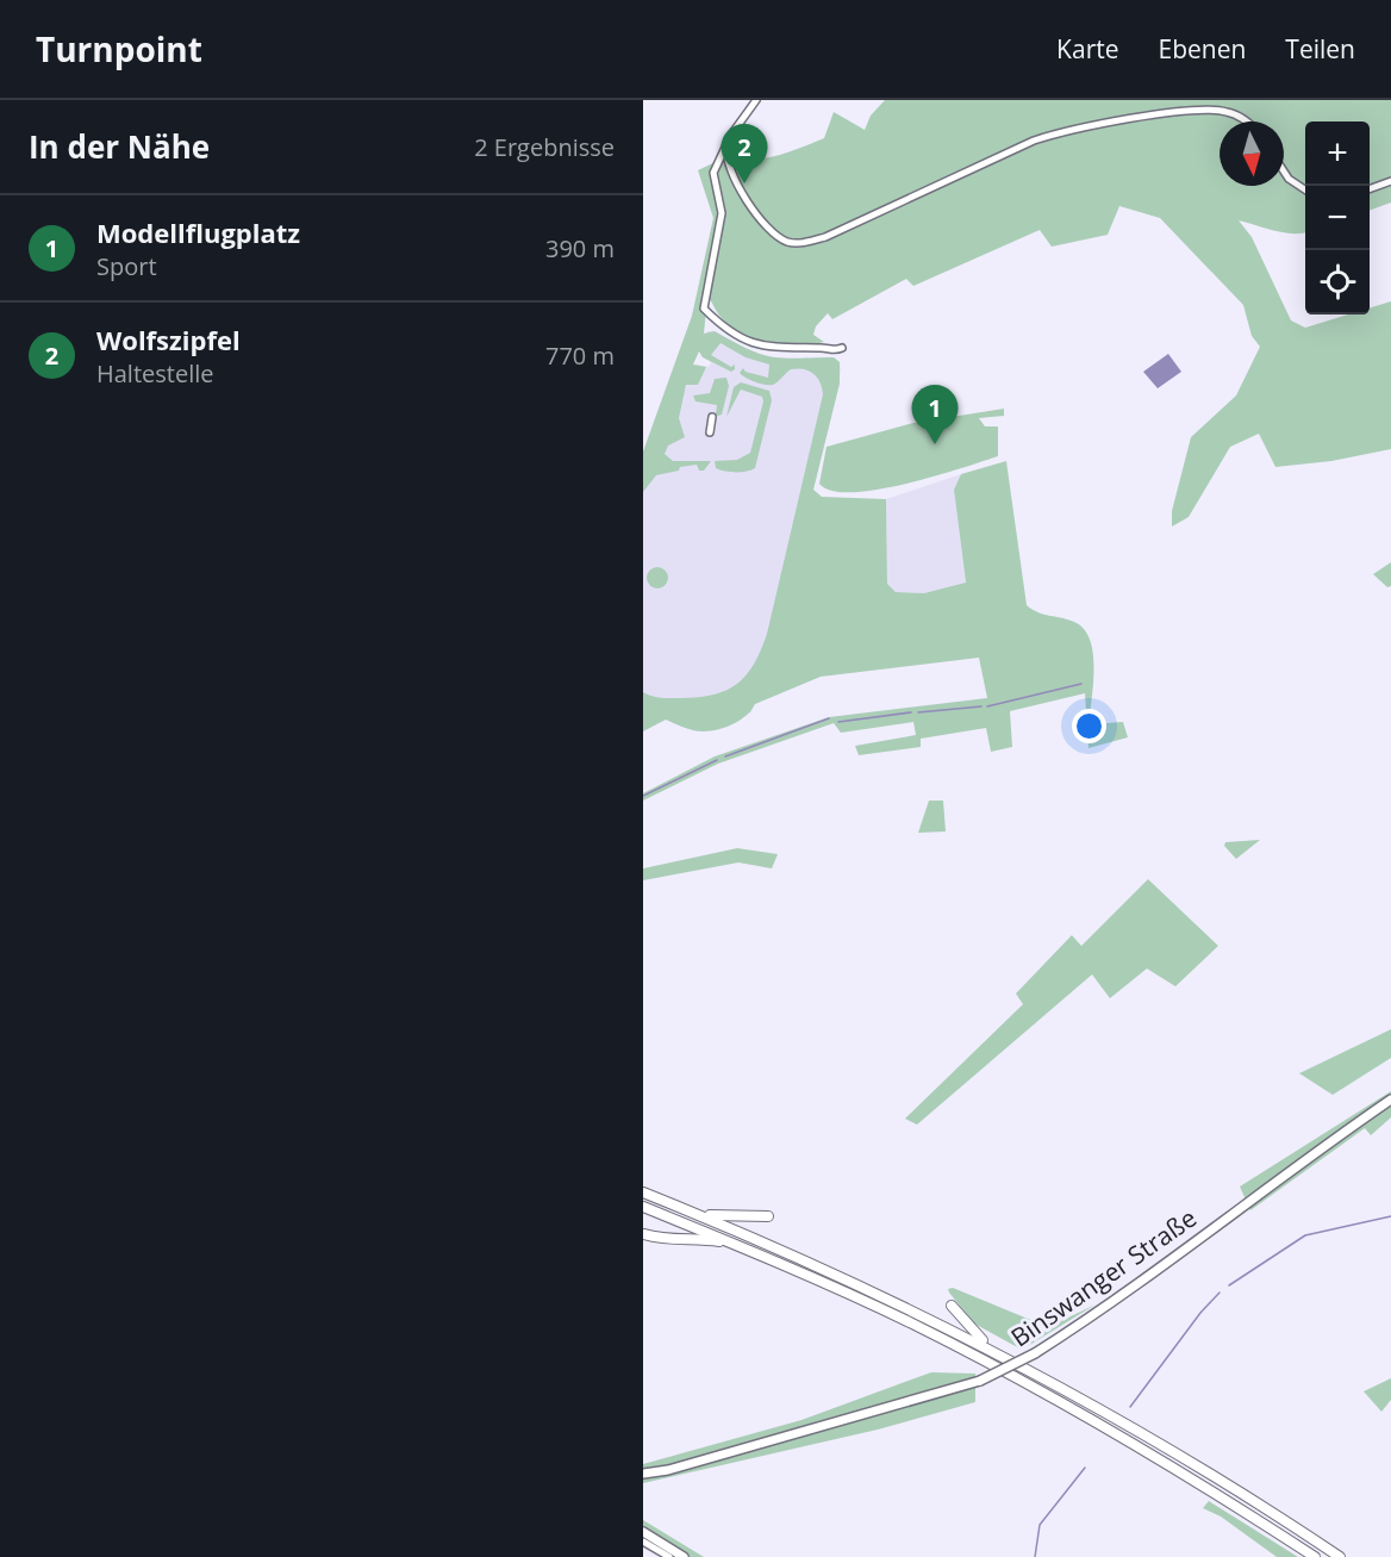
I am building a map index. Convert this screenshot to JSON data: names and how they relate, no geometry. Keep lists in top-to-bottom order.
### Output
{
  "streets": {
    "main road": ["Binswanger Straße"]
  },
  "north": "bottom",
  "page": {
    "header": "Turnpoint",
    "nav": ["Karte", "Ebenen", "Teilen"],
    "heading": ["In der Nähe", "2 Ergebnisse"],
    "map_buttons": ["+", "−"],
    "pins": ["2", "1"],
    "list": [
      {
        "mark": "1",
        "name": "Modellflugplatz",
        "note": "Sport",
        "value": "390 m"
      },
      {
        "mark": "2",
        "name": "Wolfszipfel",
        "note": "Haltestelle",
        "value": "770 m"
      }
    ]
  }
}
